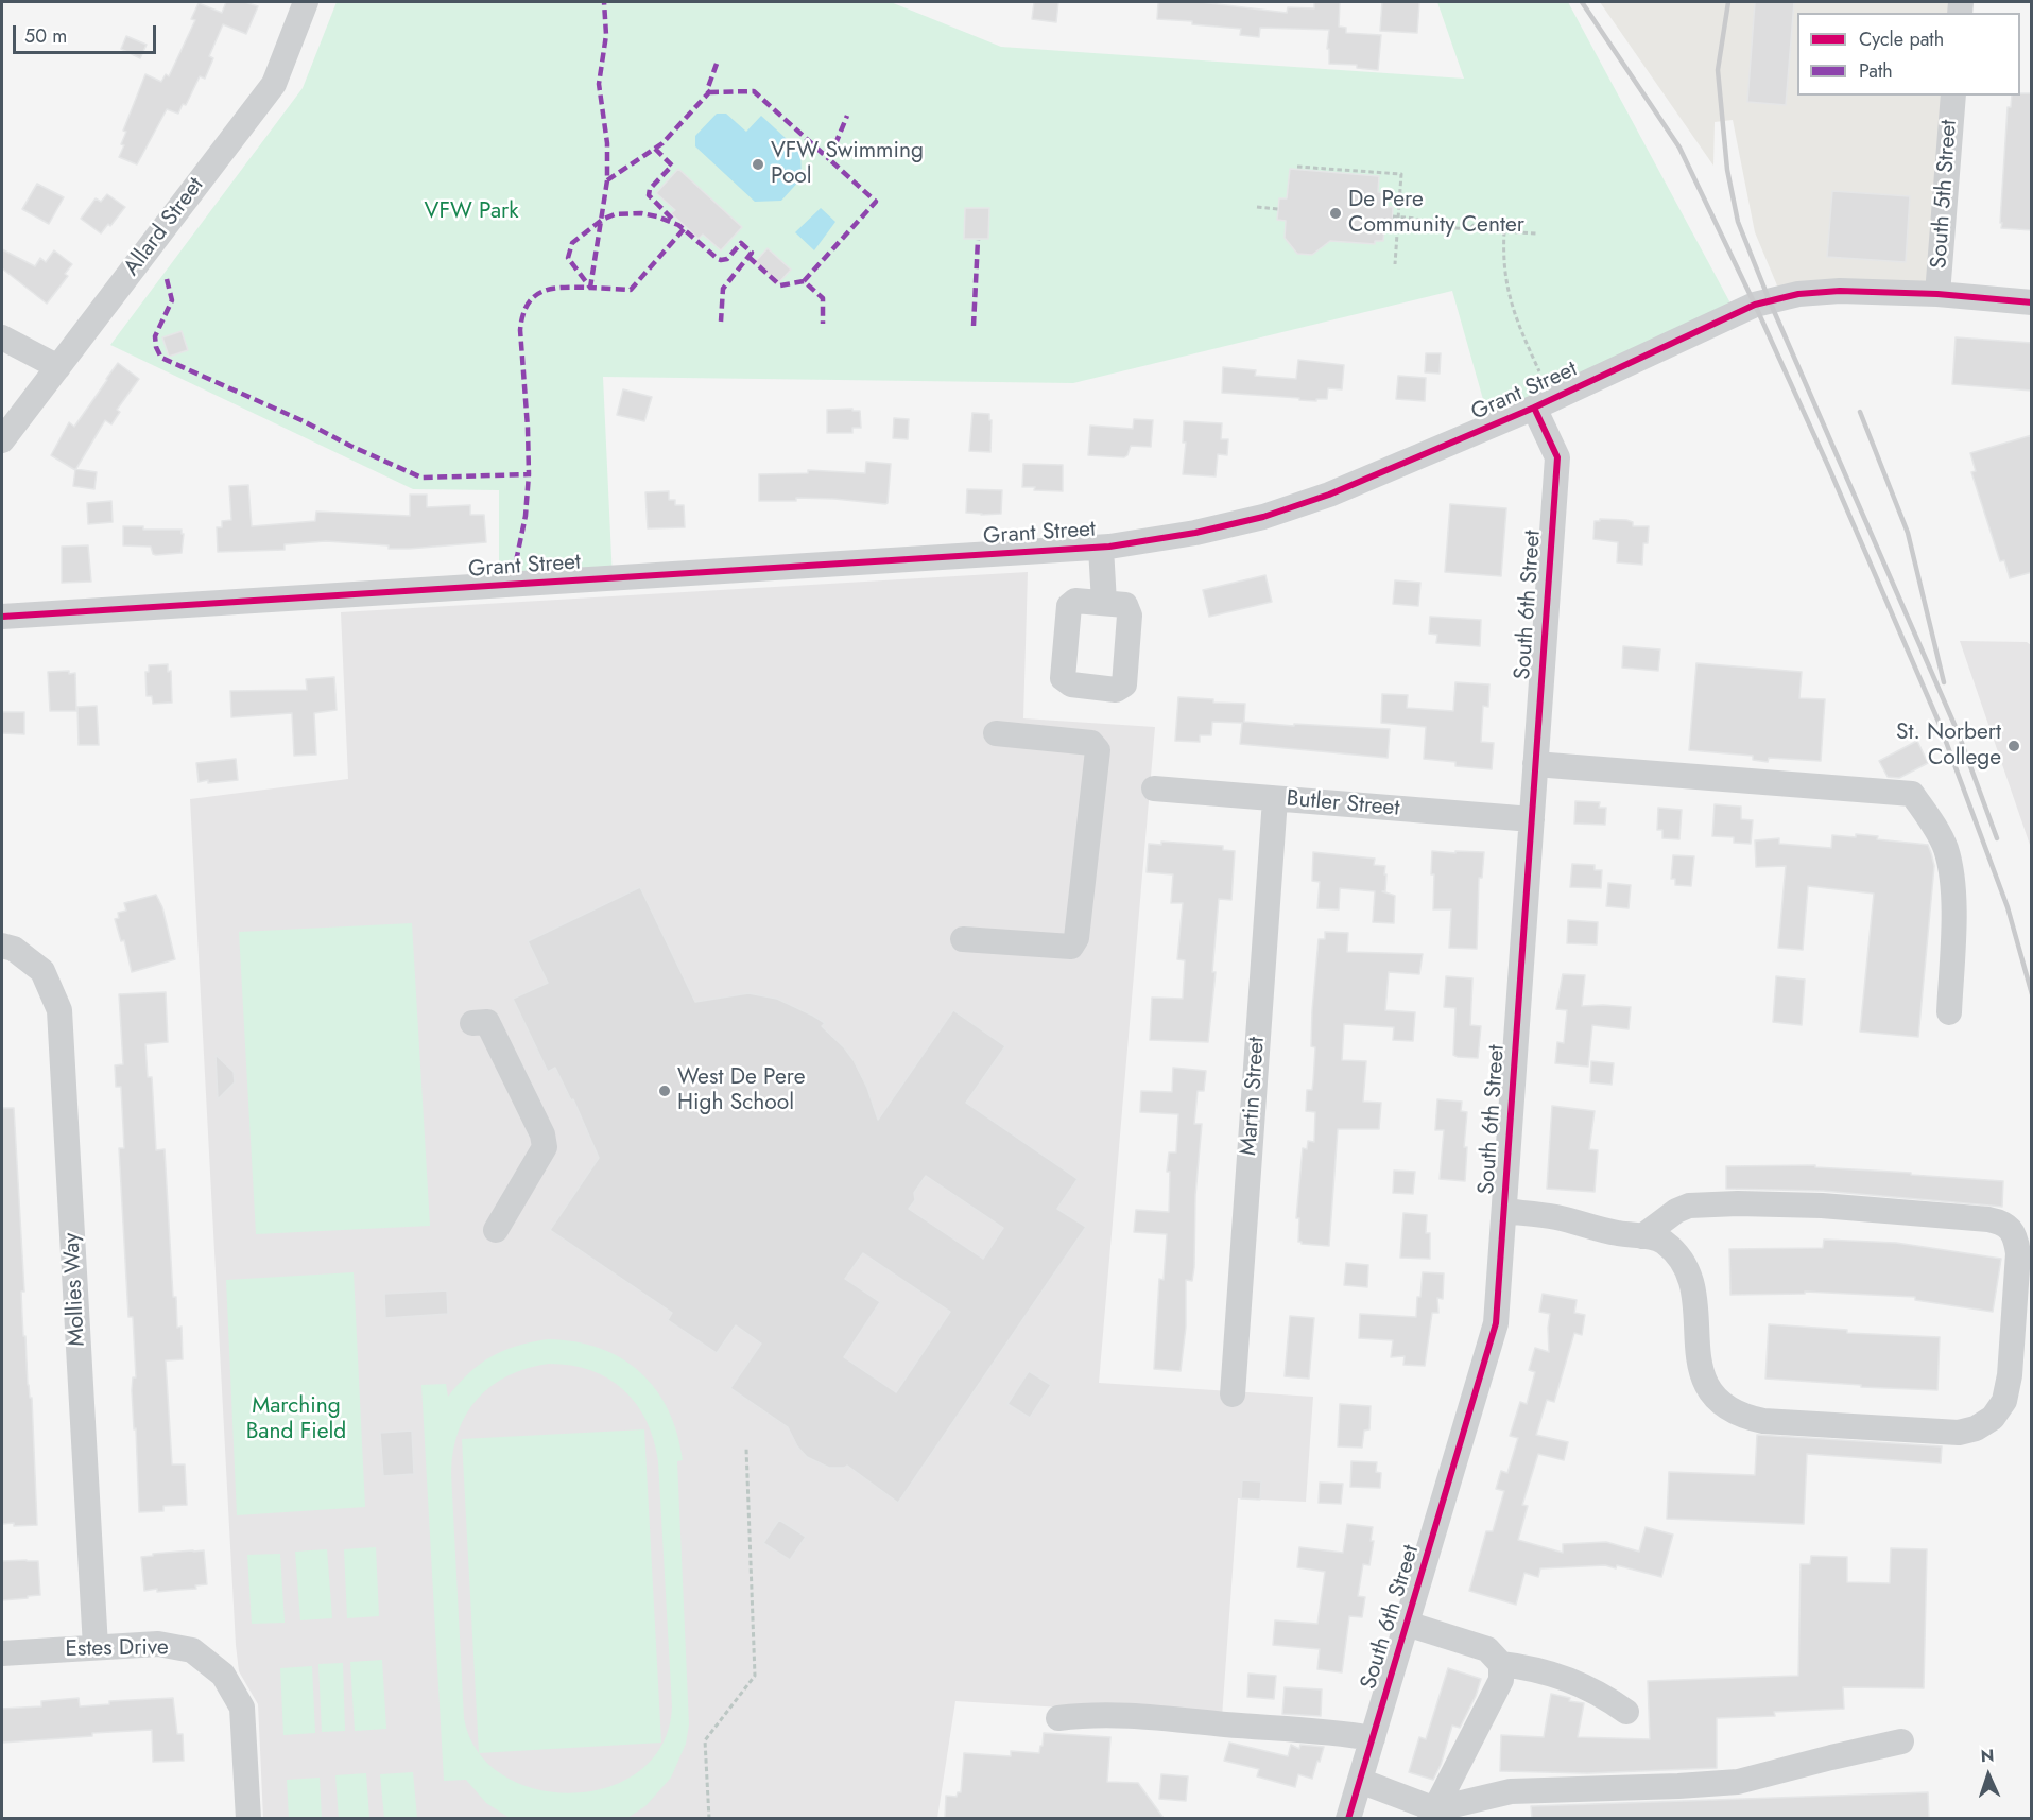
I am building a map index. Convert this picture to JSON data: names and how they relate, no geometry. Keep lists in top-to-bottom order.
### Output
{
  "streets": {
    "street": [
      "South 5th Street",
      "Allard Street",
      "Grant Street",
      "South 6th Street",
      "Butler Street",
      "Martin Street",
      "Mollies Way",
      "Estes Drive"
    ]
  },
  "crossings": [
    ["South 5th Street", "Grant Street"],
    ["Grant Street", "South 6th Street"],
    ["South 6th Street", "Butler Street"],
    ["Butler Street", "Martin Street"],
    ["Mollies Way", "Estes Drive"]
  ],
  "parks": ["VFW Park", "Marching Band Field"],
  "places": [
    "VFW Swimming Pool",
    "De Pere Community Center",
    "St. Norbert College",
    "West De Pere High School"
  ],
  "legend": ["Cycle path", "Path"],
  "scale_bar": "50 m",
  "north": "top"
}
